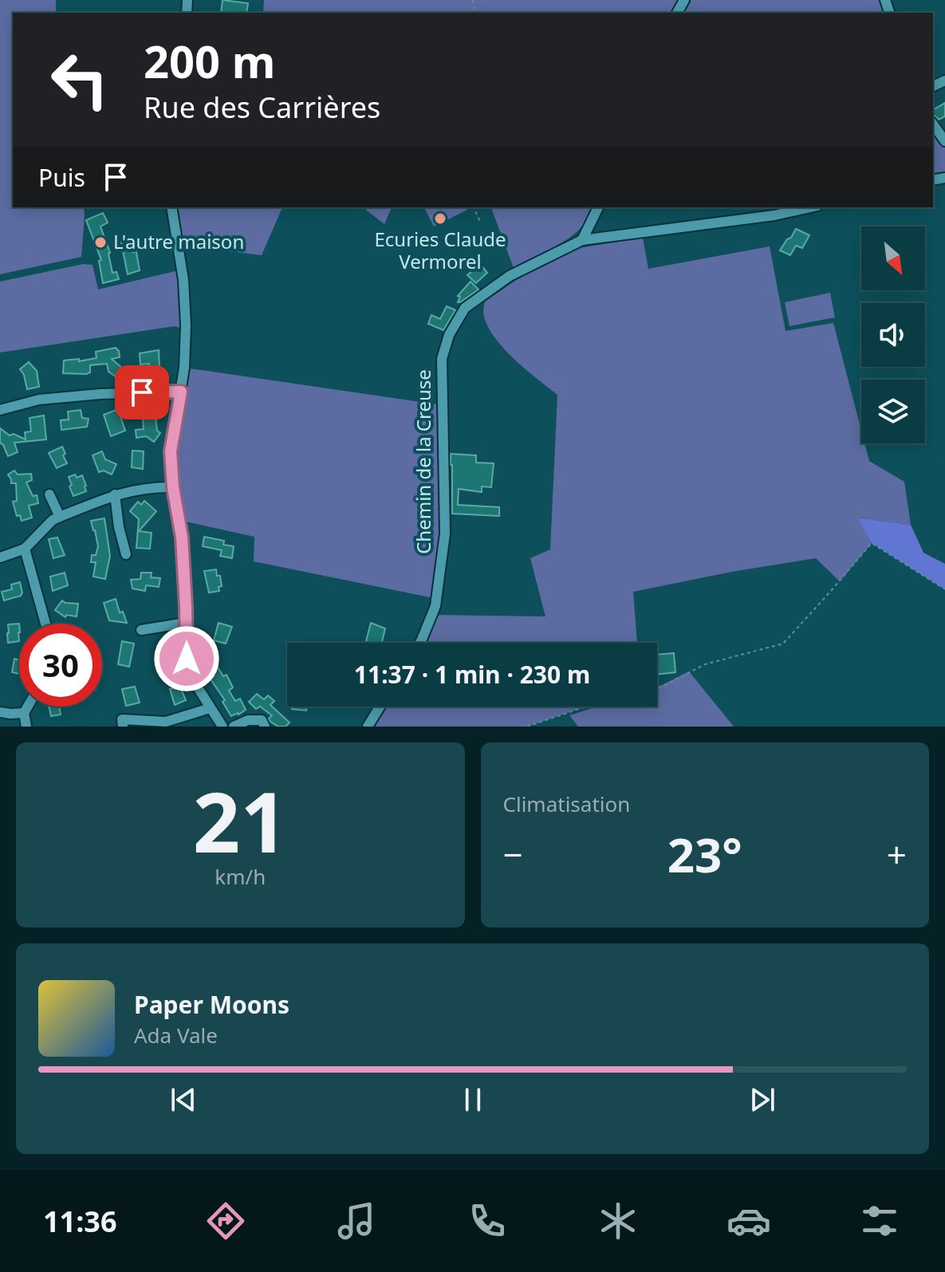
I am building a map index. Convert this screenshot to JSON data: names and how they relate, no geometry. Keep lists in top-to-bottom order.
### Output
{
  "streets": {
    "street": ["Chemin de la Creuse"]
  },
  "places": ["Ecuries Claude Vermorel", "L'autre maison"],
  "north": "bottom right",
  "page": {
    "turn": ["200 m", "Rue des Carrières"],
    "then": "Puis",
    "limit": "30",
    "trip": "11:37 · 1 min · 230 m",
    "tile": [
      ["21", "km/h"],
      "Climatisation"
    ],
    "heat": ["−", "23°", "+"],
    "song": ["Paper Moons", "Ada Vale"],
    "tabs": "11:36"
  }
}
